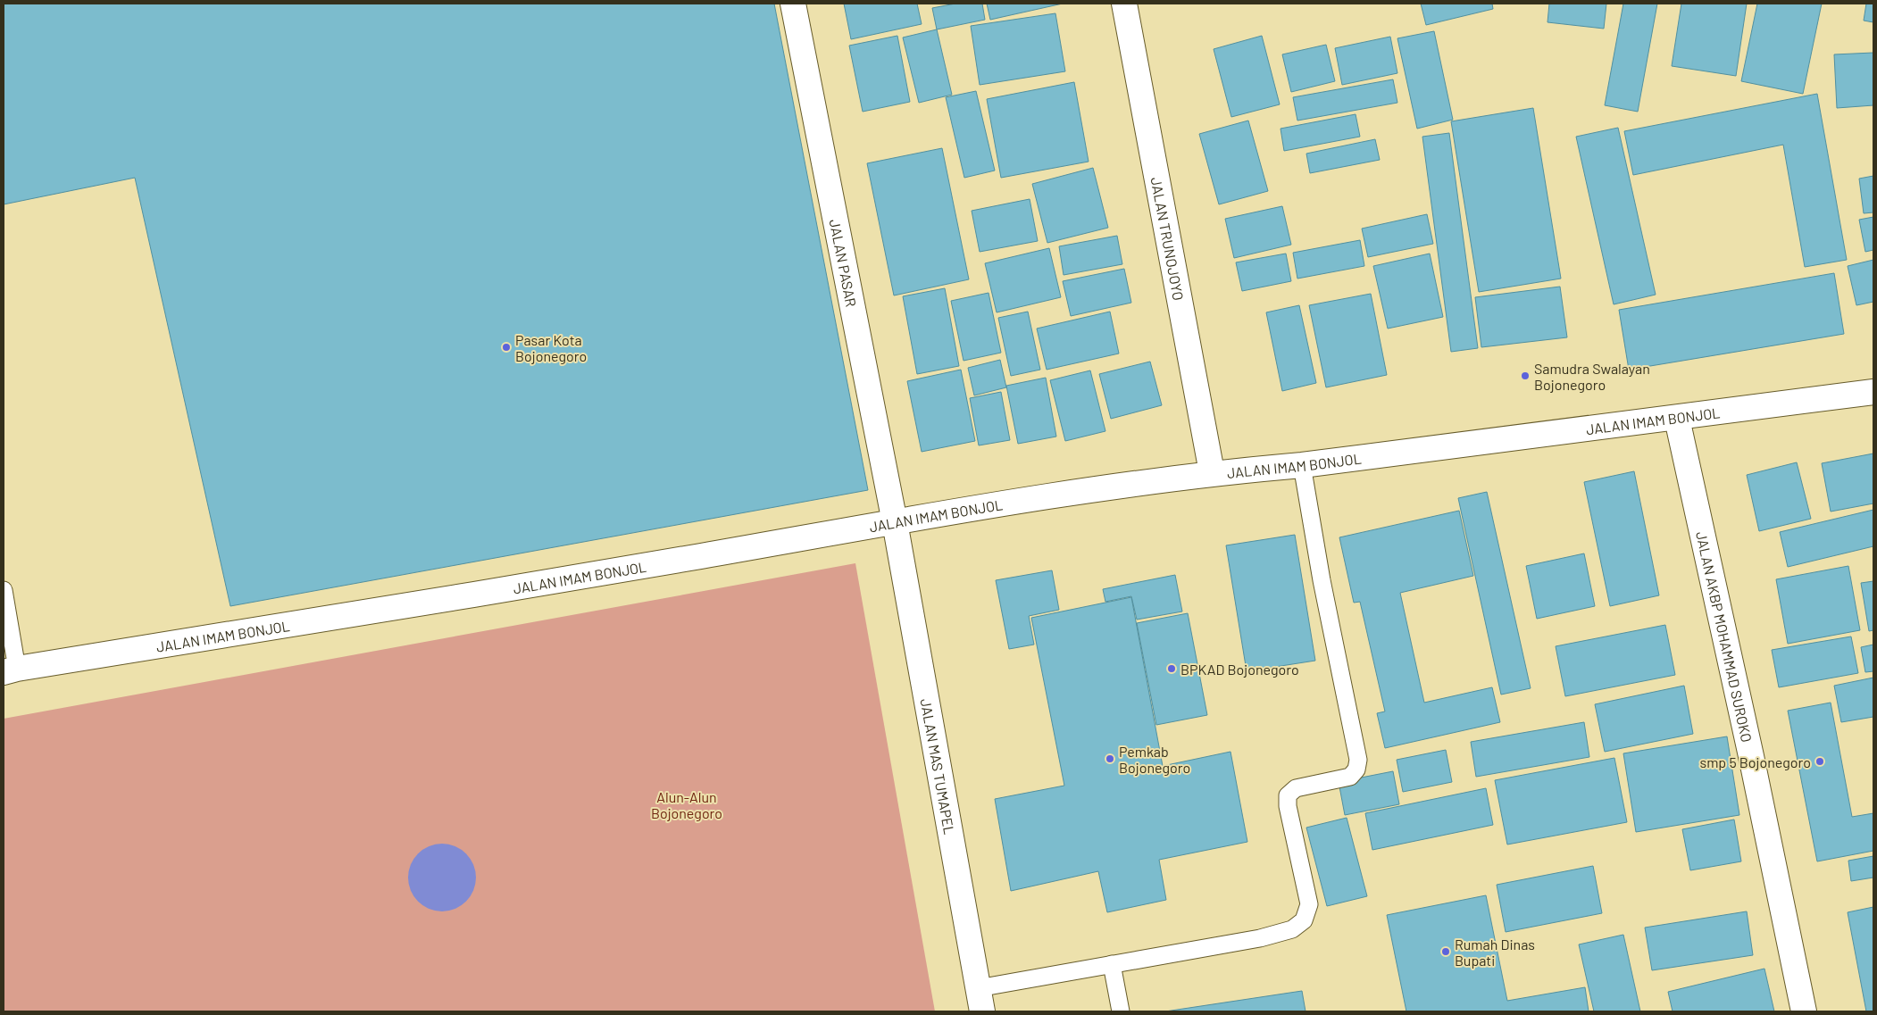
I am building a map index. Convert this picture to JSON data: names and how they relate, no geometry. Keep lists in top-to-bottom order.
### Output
{
  "streets": {
    "main road": [
      "JALAN TRUNOJOYO",
      "JALAN PASAR",
      "JALAN IMAM BONJOL",
      "JALAN AKBP MOHAMMAD SUROKO",
      "JALAN MAS TUMAPEL"
    ]
  },
  "crossings": [
    ["JALAN TRUNOJOYO", "JALAN IMAM BONJOL"],
    ["JALAN PASAR", "JALAN IMAM BONJOL"],
    ["JALAN PASAR", "JALAN MAS TUMAPEL"],
    ["JALAN IMAM BONJOL", "JALAN AKBP MOHAMMAD SUROKO"],
    ["JALAN IMAM BONJOL", "JALAN MAS TUMAPEL"]
  ],
  "parks": ["Alun-Alun Bojonegoro"],
  "places": [
    "Pasar Kota Bojonegoro",
    "Samudra Swalayan Bojonegoro",
    "BPKAD Bojonegoro",
    "Pemkab Bojonegoro",
    "smp 5 Bojonegoro",
    "Rumah Dinas Bupati"
  ]
}
